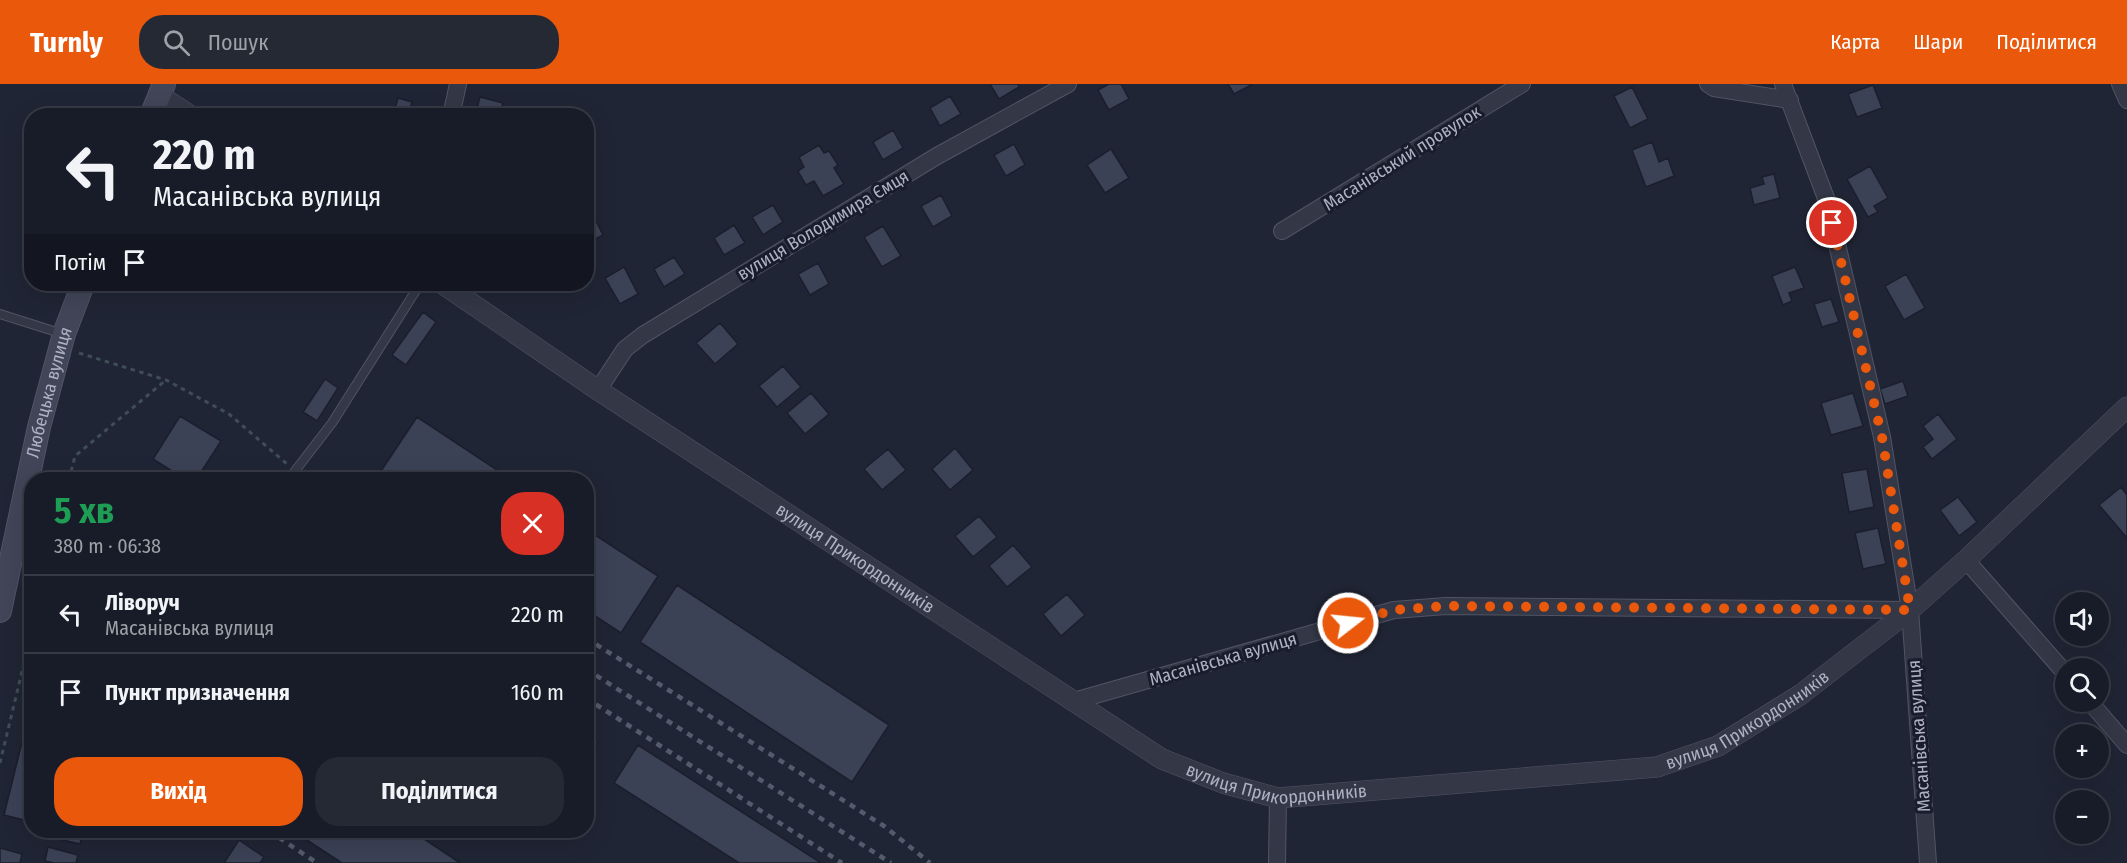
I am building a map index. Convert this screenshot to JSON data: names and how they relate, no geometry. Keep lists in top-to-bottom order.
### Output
{
  "streets": {
    "main road": ["Любецька вулиця"],
    "street": [
      "Масанівський провулок",
      "вулиця Володимира Ємця",
      "вулиця Прикордонників",
      "Масанівська вулиця"
    ]
  },
  "crossings": [
    ["вулиця Володимира Ємця", "вулиця Прикордонників"],
    ["вулиця Прикордонників", "Масанівська вулиця"]
  ],
  "page": {
    "header": "Turnly",
    "search": "Пошук",
    "nav": ["Карта", "Шари", "Поділитися"],
    "turn": ["220 m", "Масанівська вулиця"],
    "then": "Потім",
    "heading": ["5 хв", "380 m · 06:38"],
    "list": [
      {
        "name": "Ліворуч",
        "note": "Масанівська вулиця",
        "value": "220 m"
      },
      {
        "name": "Пункт призначення",
        "value": "160 m"
      }
    ],
    "map_buttons": ["+", "−"],
    "buttons": ["Вихід", "Поділитися"]
  }
}
